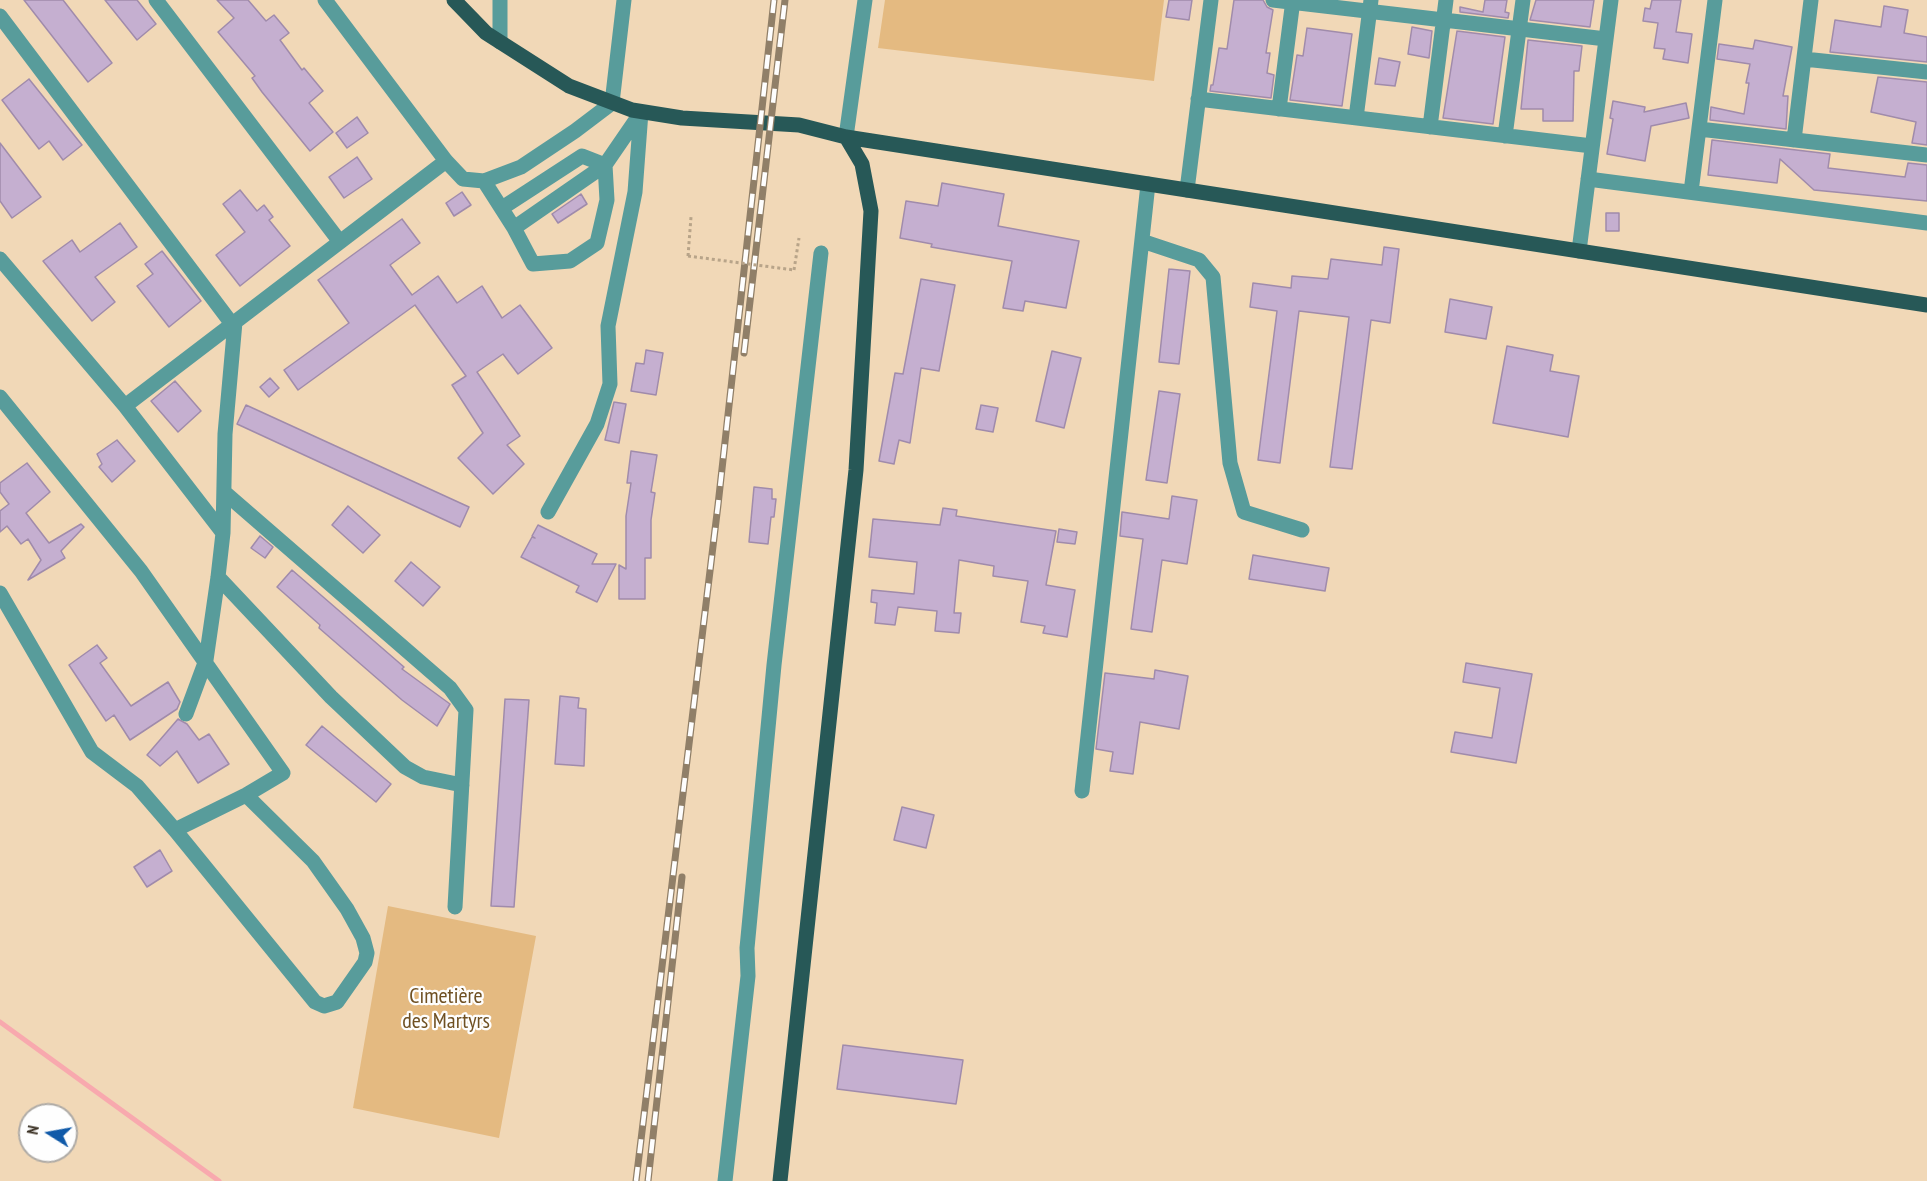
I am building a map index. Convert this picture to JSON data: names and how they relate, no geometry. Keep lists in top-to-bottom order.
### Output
{
  "parks": ["Cimetière des Martyrs"],
  "north": "left"
}
